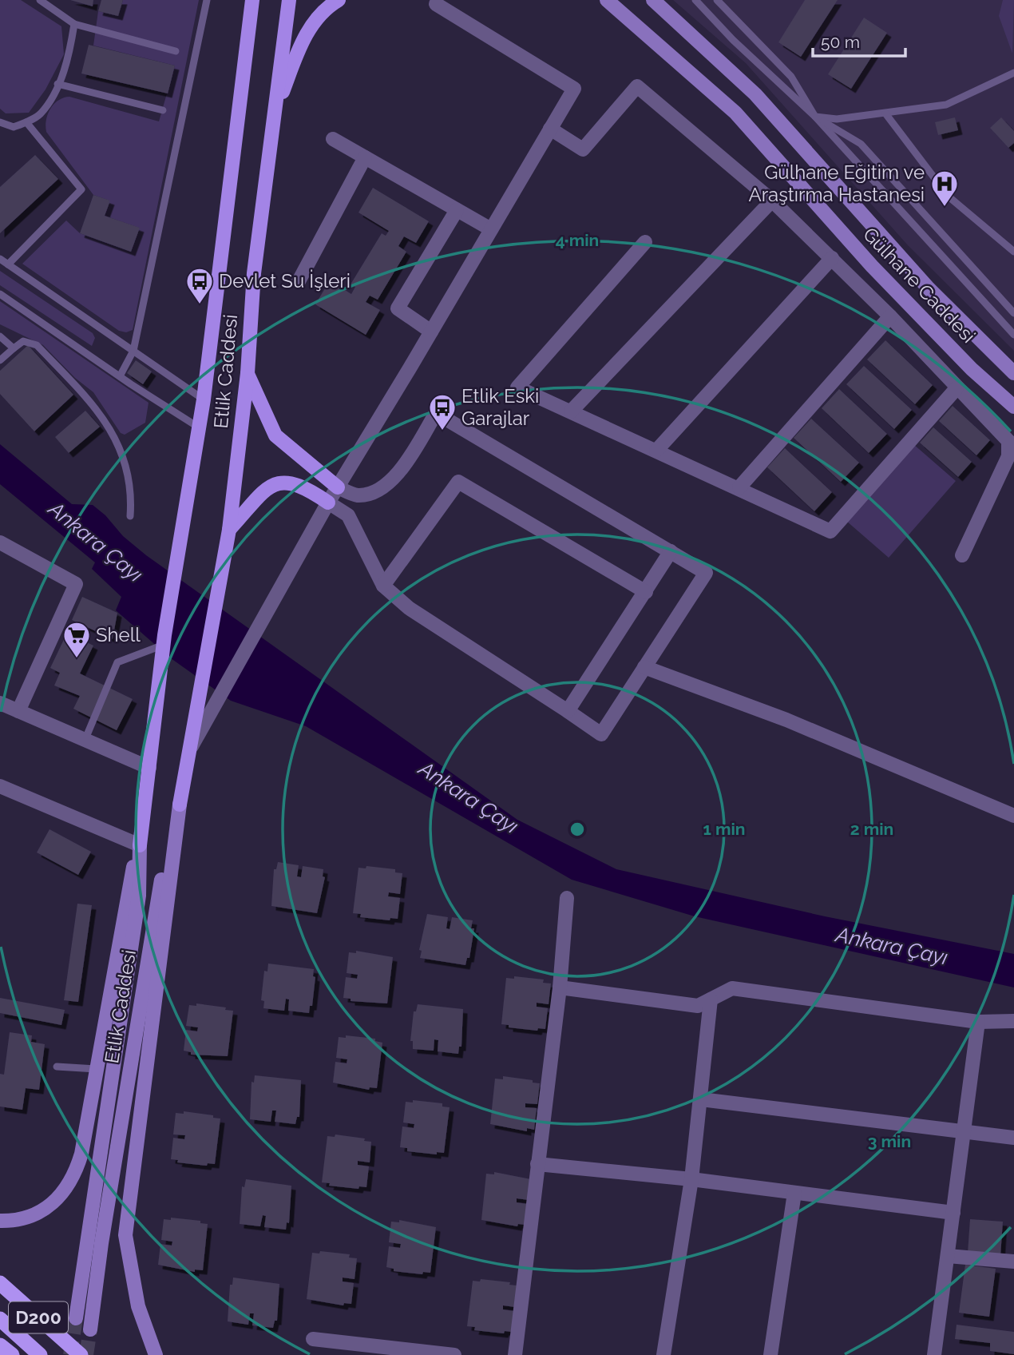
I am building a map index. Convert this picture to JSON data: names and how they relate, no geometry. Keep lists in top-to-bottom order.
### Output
{
  "streets": {
    "highway": ["D200"],
    "main road": ["Gülhane Caddesi", "Etlik Caddesi"]
  },
  "water": ["Ankara Çayı"],
  "places": {
    "hospital": ["Gülhane Eğitim ve Araştırma Hastanesi"],
    "bus stop": ["Devlet Su İşleri", "Etlik Eski Garajlar"],
    "supermarket": ["Shell"]
  },
  "scale_bar": "50 m",
  "rings": [
    "4 min",
    "1 min",
    "2 min",
    "3 min"
  ]
}
